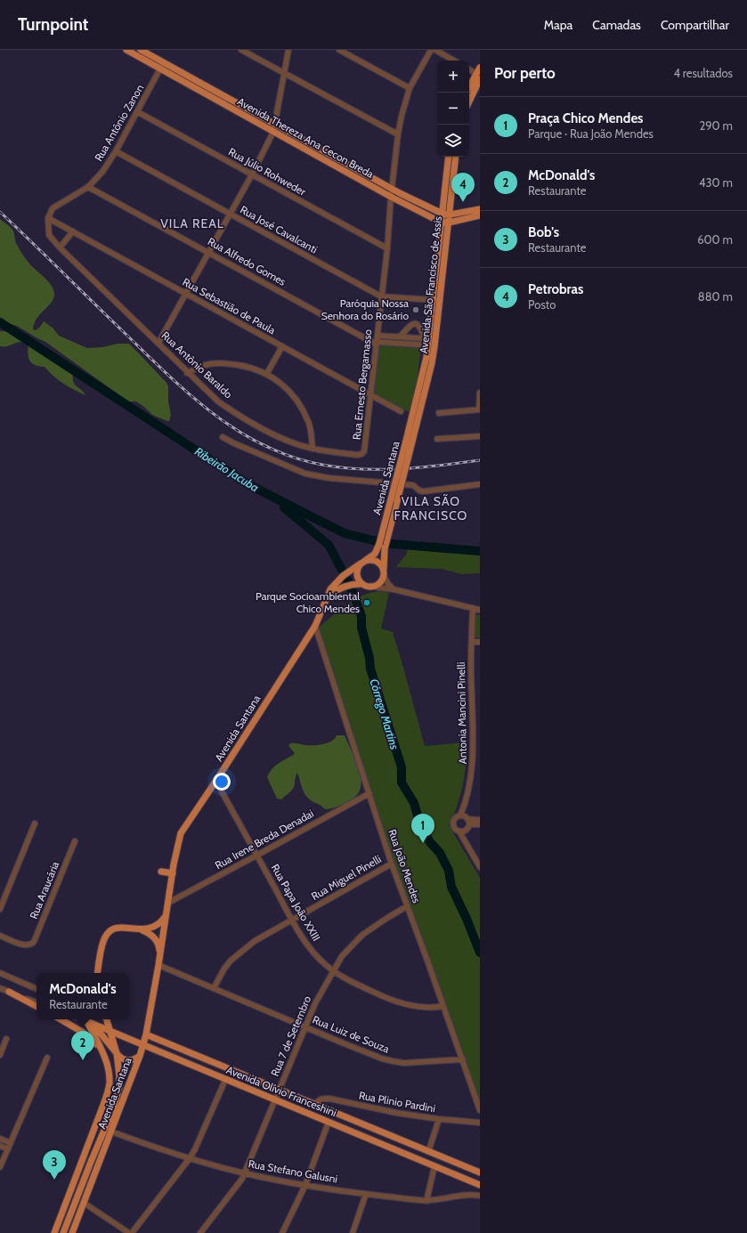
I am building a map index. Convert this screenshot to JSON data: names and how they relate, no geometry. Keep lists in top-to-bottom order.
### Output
{
  "streets": {
    "main road": [
      "Avenida Thereza Ana Cecon Breda",
      "Avenida São Francisco de Assis",
      "Avenida Santana",
      "Avenida Olívio Franceshini"
    ],
    "street": [
      "Rua Antônio Zanon",
      "Rua Júlio Rohweder",
      "Rua José Cavalcanti",
      "Rua Alfredo Gomes",
      "Rua Sebastião de Paula",
      "Rua Antônio Baraldo",
      "Rua Ernesto Bergamasso",
      "Antonia Mancini Pinelli",
      "Rua Irene Breda Denadai",
      "Rua João Mendes",
      "Rua Miguel Pinelli",
      "Rua Araucária",
      "Rua Papa João XXIII",
      "Rua Luiz de Souza",
      "Rua 7 de Setembro",
      "Rua Plinio Pardini",
      "Rua Stefano Galusni"
    ]
  },
  "crossings": [
    ["Rua Antônio Zanon", "Avenida Thereza Ana Cecon Breda"],
    ["Rua Antônio Zanon", "Rua Júlio Rohweder"],
    ["Rua Antônio Zanon", "Rua José Cavalcanti"],
    ["Rua Antônio Zanon", "Rua Alfredo Gomes"],
    ["Rua Antônio Zanon", "Rua Sebastião de Paula"],
    ["Rua Antônio Zanon", "Rua Antônio Baraldo"],
    ["Avenida Thereza Ana Cecon Breda", "Avenida São Francisco de Assis"],
    ["Avenida Thereza Ana Cecon Breda", "Rua Ernesto Bergamasso"],
    ["Rua Júlio Rohweder", "Rua Ernesto Bergamasso"],
    ["Rua José Cavalcanti", "Avenida São Francisco de Assis"],
    ["Rua José Cavalcanti", "Rua Ernesto Bergamasso"],
    ["Rua Alfredo Gomes", "Rua Ernesto Bergamasso"],
    ["Avenida São Francisco de Assis", "Avenida Santana"],
    ["Rua Sebastião de Paula", "Rua Antônio Baraldo"],
    ["Rua Sebastião de Paula", "Rua Ernesto Bergamasso"],
    ["Rua Antônio Baraldo", "Rua Ernesto Bergamasso"],
    ["Avenida Santana", "Rua Irene Breda Denadai"],
    ["Avenida Santana", "Rua João Mendes"],
    ["Avenida Santana", "Rua Papa João XXIII"],
    ["Avenida Santana", "Rua Luiz de Souza"],
    ["Avenida Santana", "Avenida Olívio Franceshini"],
    ["Avenida Santana", "Rua Stefano Galusni"],
    ["Rua Irene Breda Denadai", "Rua João Mendes"],
    ["Rua Irene Breda Denadai", "Rua Papa João XXIII"],
    ["Rua João Mendes", "Rua Miguel Pinelli"],
    ["Rua João Mendes", "Rua Papa João XXIII"],
    ["Rua João Mendes", "Rua Luiz de Souza"],
    ["Rua João Mendes", "Rua 7 de Setembro"],
    ["Rua Miguel Pinelli", "Rua Papa João XXIII"],
    ["Rua Miguel Pinelli", "Rua Luiz de Souza"],
    ["Rua Papa João XXIII", "Rua 7 de Setembro"],
    ["Rua Luiz de Souza", "Rua 7 de Setembro"],
    ["Rua 7 de Setembro", "Avenida Olívio Franceshini"],
    ["Rua 7 de Setembro", "Rua Stefano Galusni"],
    ["Avenida Olívio Franceshini", "Rua Plinio Pardini"]
  ],
  "districts": ["VILA REAL", "VILA SÃO FRANCISCO"],
  "water": ["Ribeirão Jacuba", "Córrego Martins"],
  "places": ["Paróquia Nossa Senhora do Rosário", "Parque Socioambiental Chico Mendes"],
  "page": {
    "header": "Turnpoint",
    "nav": ["Mapa", "Camadas", "Compartilhar"],
    "heading": ["Por perto", "4 resultados"],
    "map_buttons": ["+", "−"],
    "list": [
      {
        "mark": "1",
        "name": "Praça Chico Mendes",
        "note": "Parque · Rua João Mendes",
        "value": "290 m"
      },
      {
        "mark": "2",
        "name": "McDonald's",
        "note": "Restaurante",
        "value": "430 m"
      },
      {
        "mark": "3",
        "name": "Bob's",
        "note": "Restaurante",
        "value": "600 m"
      },
      {
        "mark": "4",
        "name": "Petrobras",
        "note": "Posto",
        "value": "880 m"
      }
    ],
    "pins": [
      "4",
      "1",
      "2",
      "3"
    ],
    "popup": ["McDonald's", "Restaurante"]
  }
}
